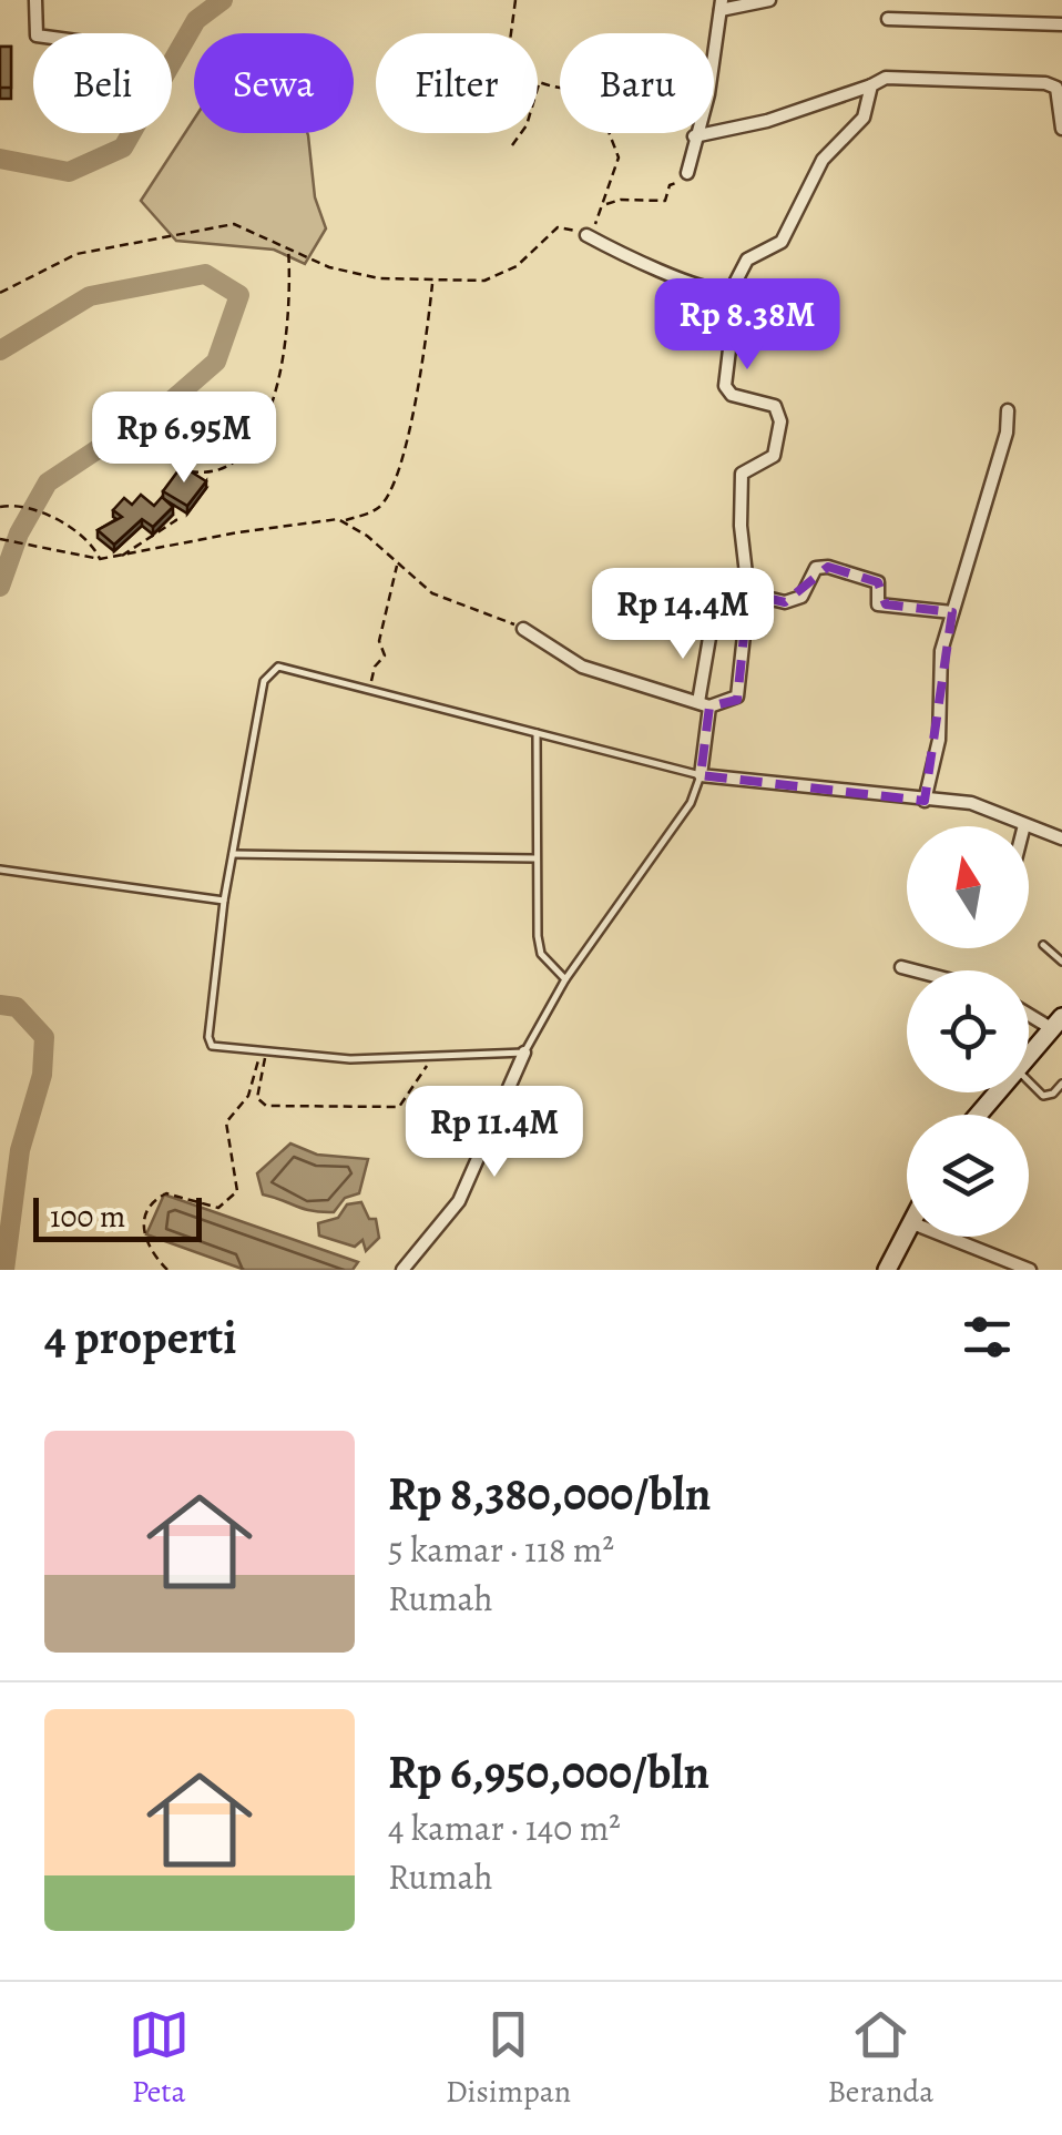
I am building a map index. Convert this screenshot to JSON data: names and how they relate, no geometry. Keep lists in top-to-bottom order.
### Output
{
  "scale_bar": "100 m",
  "north": "top",
  "page": {
    "chip": [
      "Beli",
      "Sewa",
      "Filter",
      "Baru"
    ],
    "price": [
      "Rp 8.38M",
      "Rp 6.95M",
      "Rp 14.4M",
      "Rp 11.4M"
    ],
    "scale": "100 m",
    "heading": "4 properti",
    "list": [
      {
        "name": "Rp 8,380,000/bln",
        "note": "5 kamar · 118 m² · Rumah"
      },
      {
        "name": "Rp 6,950,000/bln",
        "note": "4 kamar · 140 m² · Rumah"
      }
    ],
    "tabs": ["Peta", "Disimpan", "Beranda"]
  }
}
